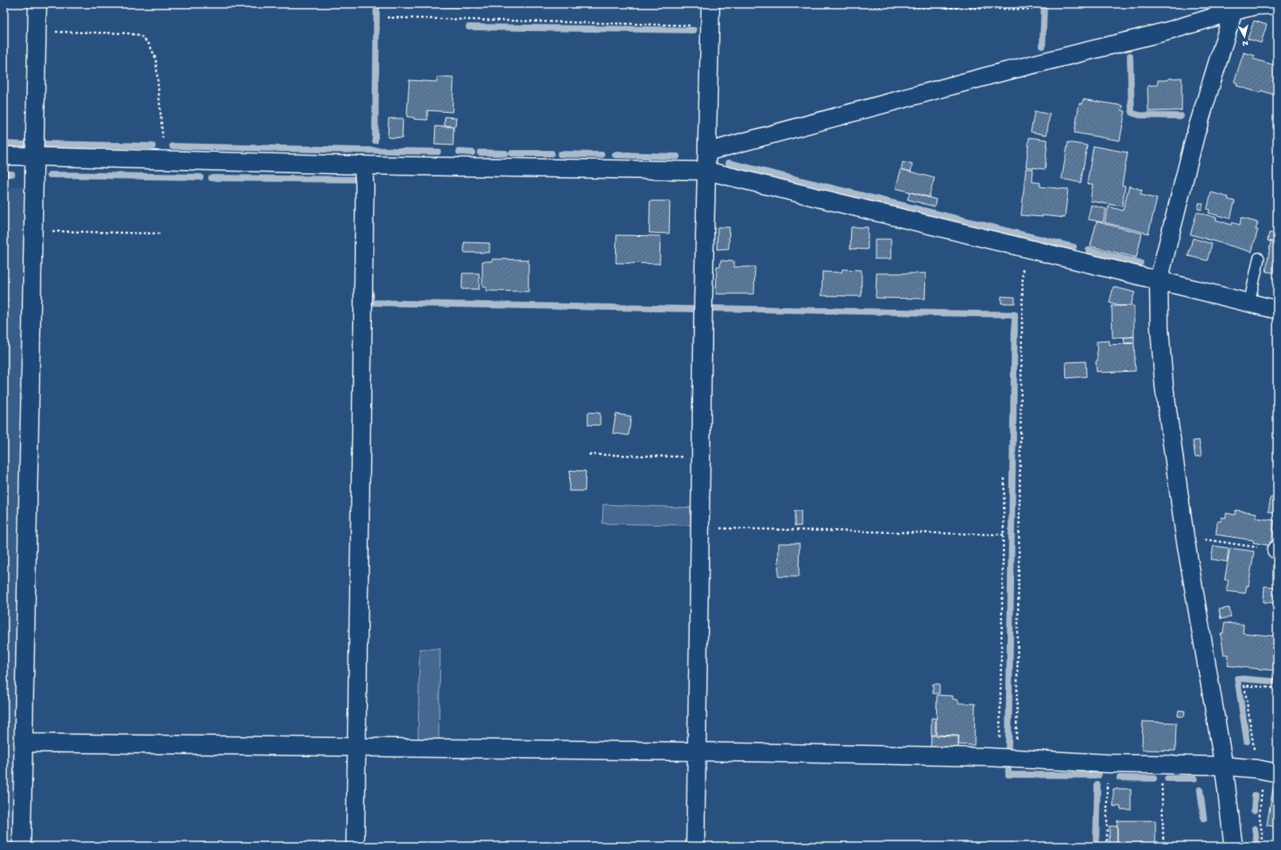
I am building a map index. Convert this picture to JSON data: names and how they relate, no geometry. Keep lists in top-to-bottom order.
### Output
{
  "north": "bottom"
}
